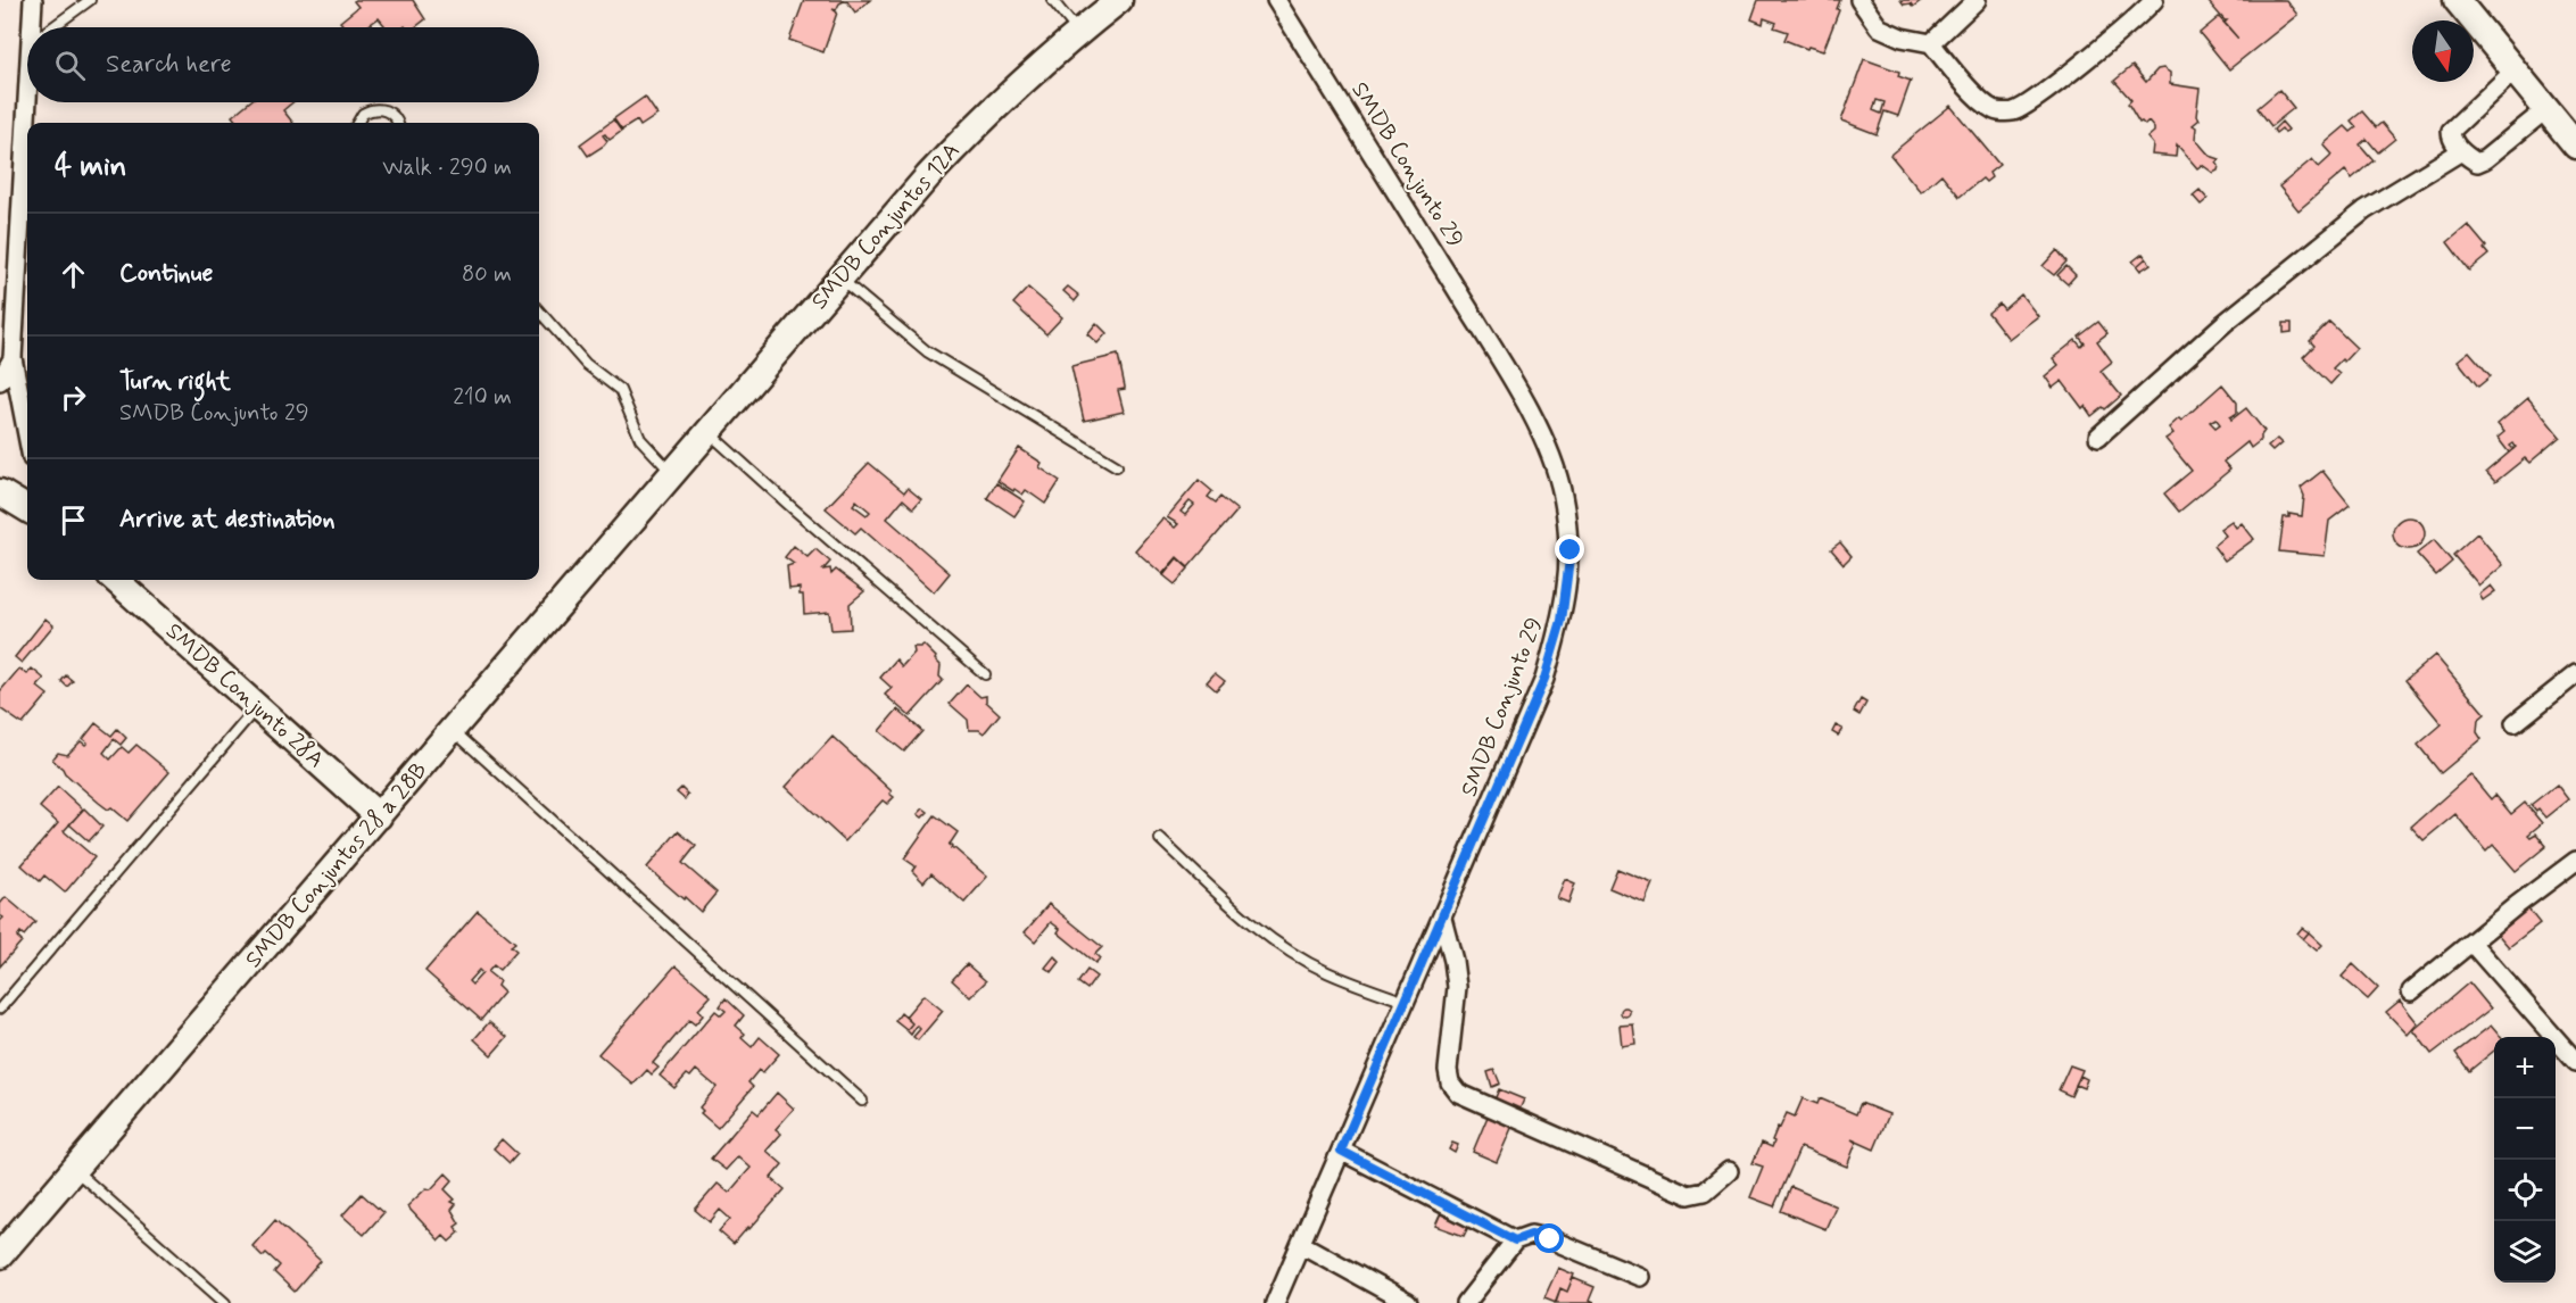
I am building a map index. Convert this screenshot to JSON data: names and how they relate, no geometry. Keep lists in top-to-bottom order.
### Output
{
  "streets": {
    "street": [
      "SMDB Conjunto 29",
      "SMDB Conjuntos 12A",
      "SMDB Conjunto 28A",
      "SMDB Conjuntos 28 a 28B"
    ]
  },
  "crossings": [
    ["SMDB Conjuntos 12A", "SMDB Conjuntos 28 a 28B"],
    ["SMDB Conjunto 28A", "SMDB Conjuntos 28 a 28B"]
  ],
  "north": "bottom",
  "page": {
    "search": "Search here",
    "heading": ["4 min", "Walk · 290 m"],
    "list": [
      ["Continue", "80 m"],
      ["Turn right", "SMDB Conjunto 29", "210 m"],
      "Arrive at destination"
    ],
    "map_buttons": ["+", "−"]
  }
}
